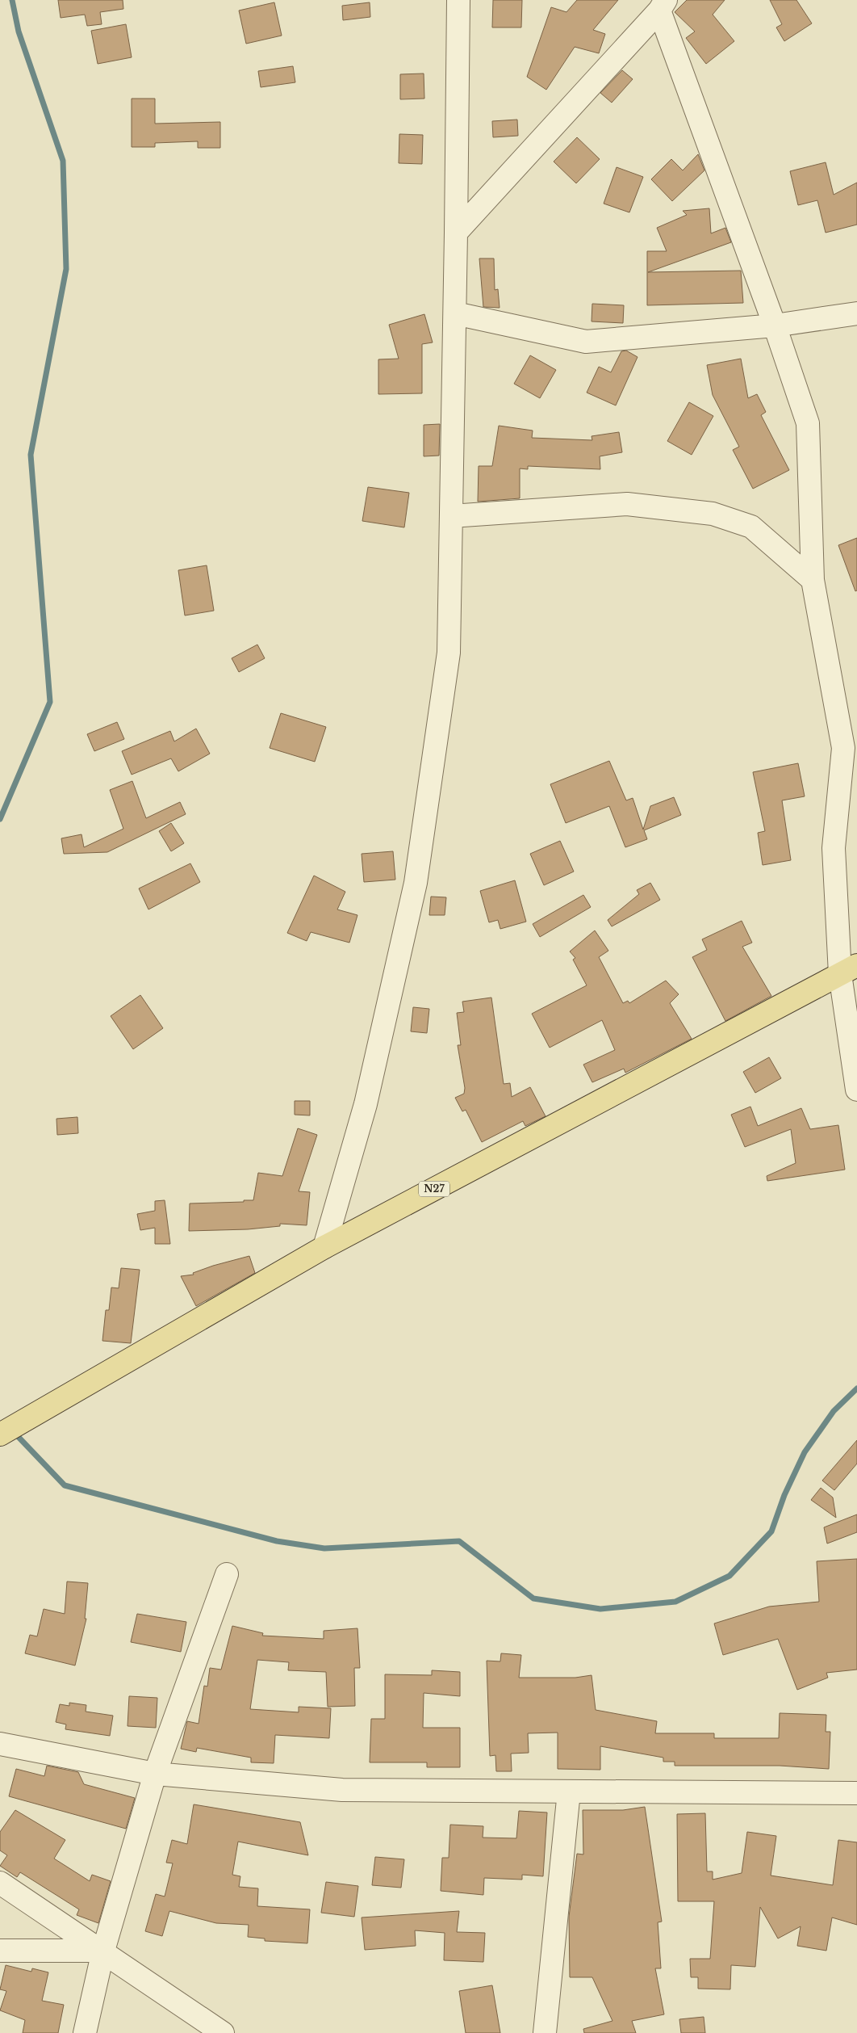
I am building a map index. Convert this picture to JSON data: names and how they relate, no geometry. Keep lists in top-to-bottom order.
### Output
{
  "streets": {
    "main road": ["N27"]
  }
}
